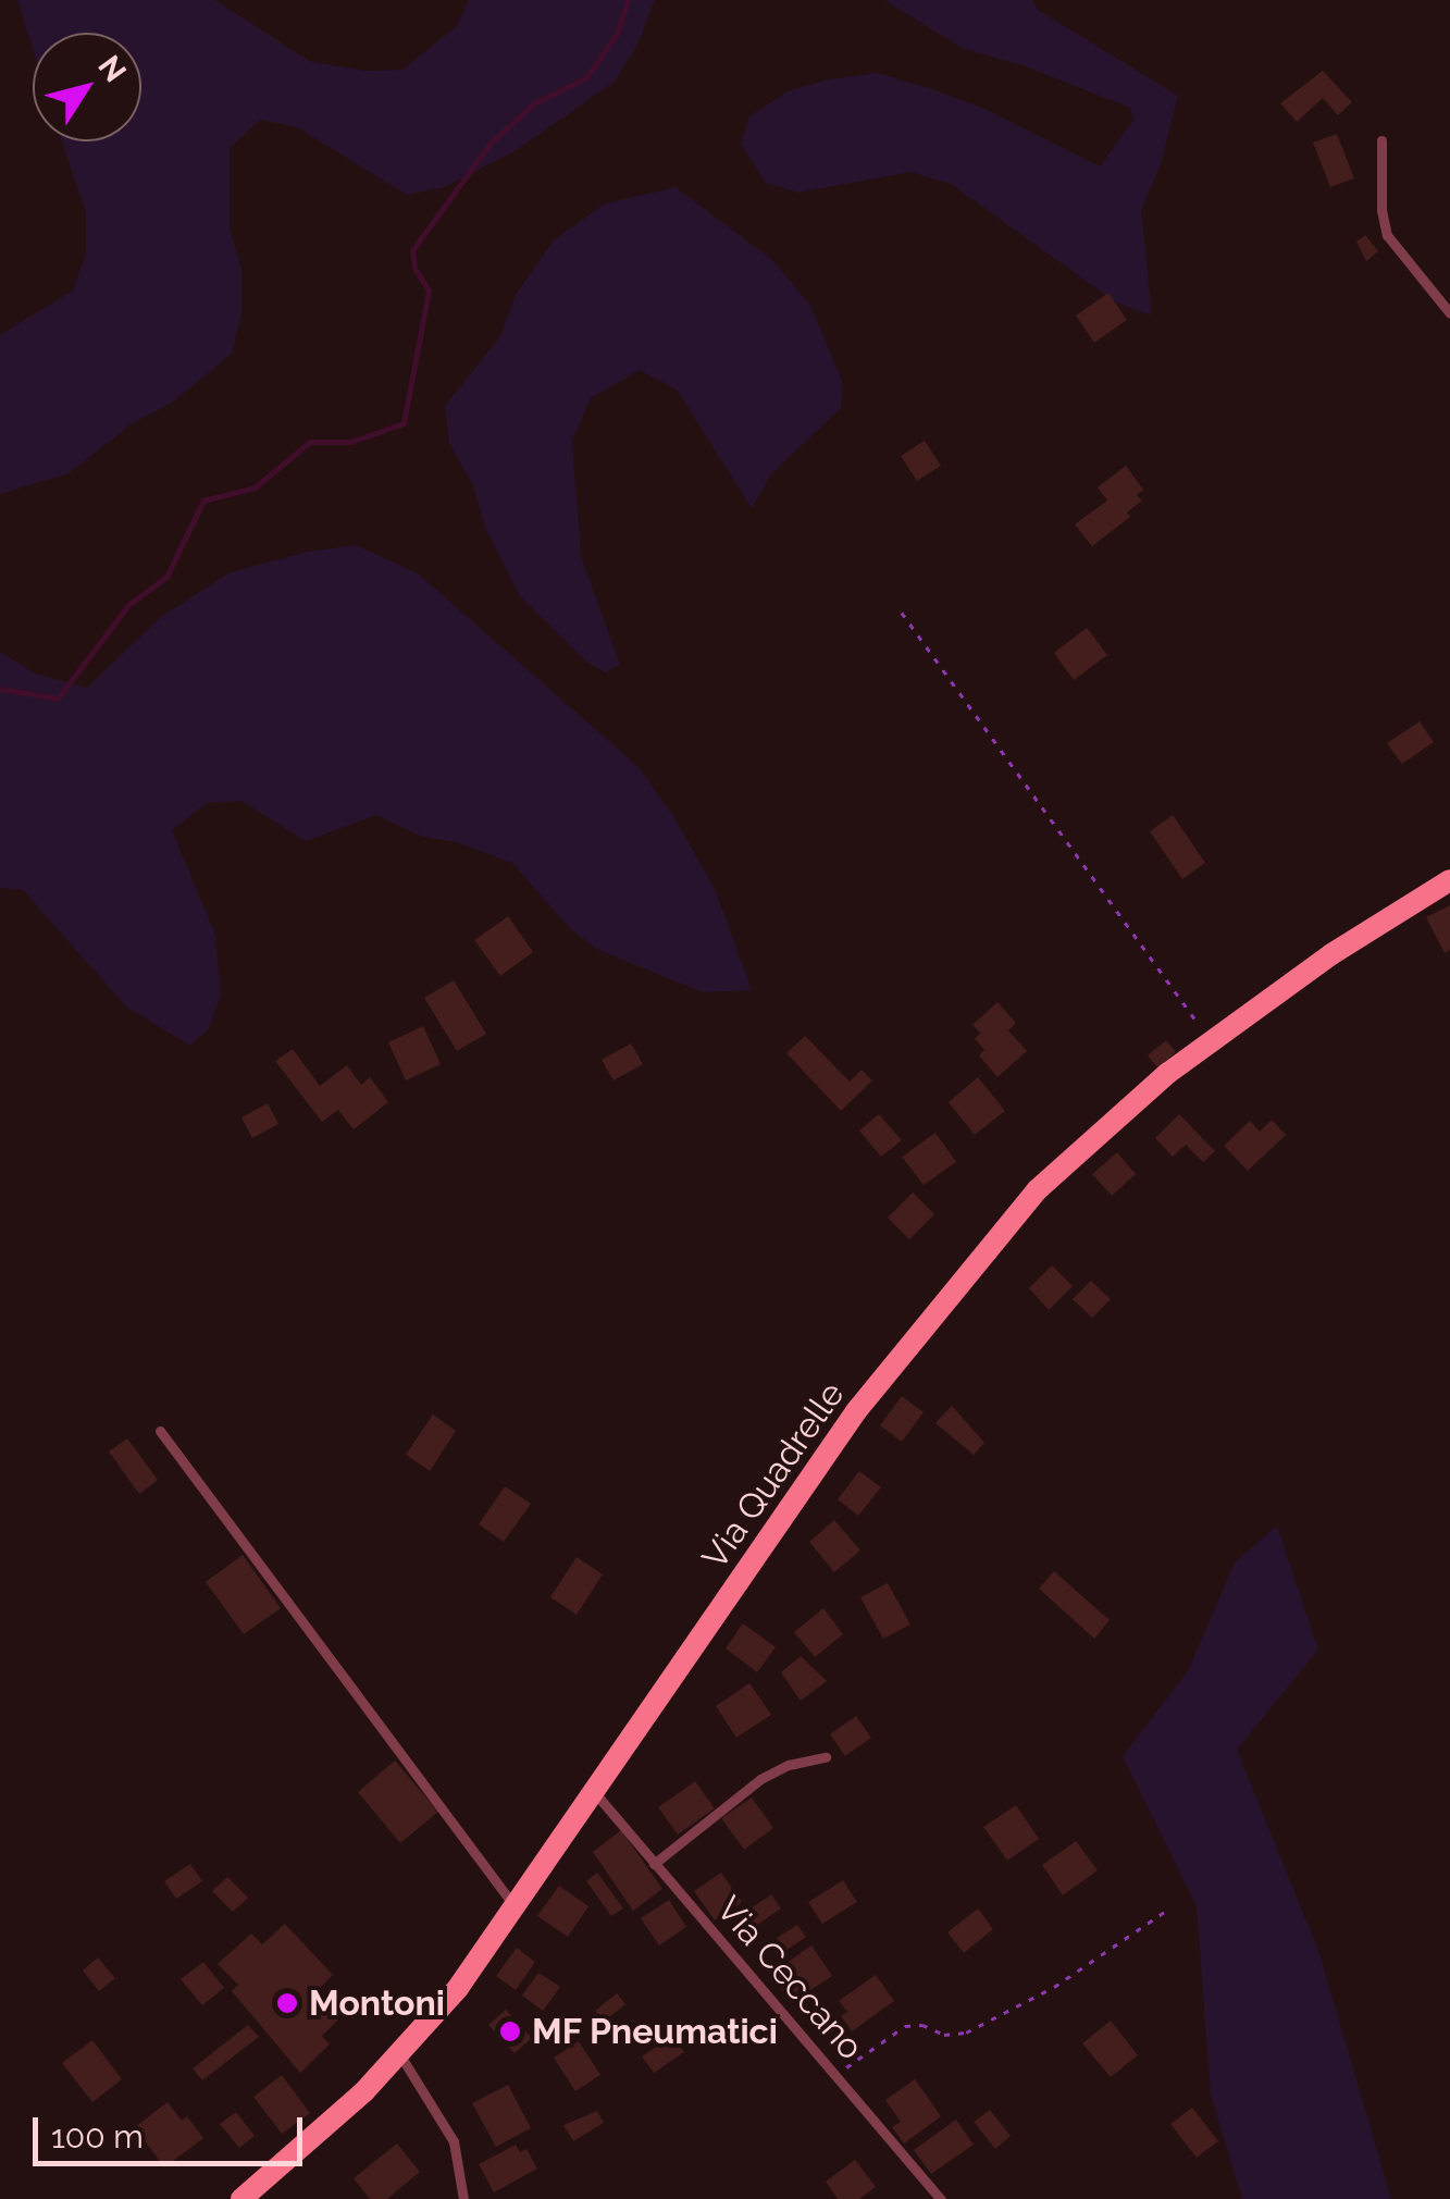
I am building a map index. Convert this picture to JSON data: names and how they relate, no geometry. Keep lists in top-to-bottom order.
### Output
{
  "streets": {
    "street": ["Via Quadrelle"],
    "lane": ["Via Ceccano"]
  },
  "crossings": [
    ["Via Quadrelle", "Via Ceccano"]
  ],
  "places": ["Montoni", "MF Pneumatici"],
  "scale_bar": "100 m",
  "north": "top right"
}
